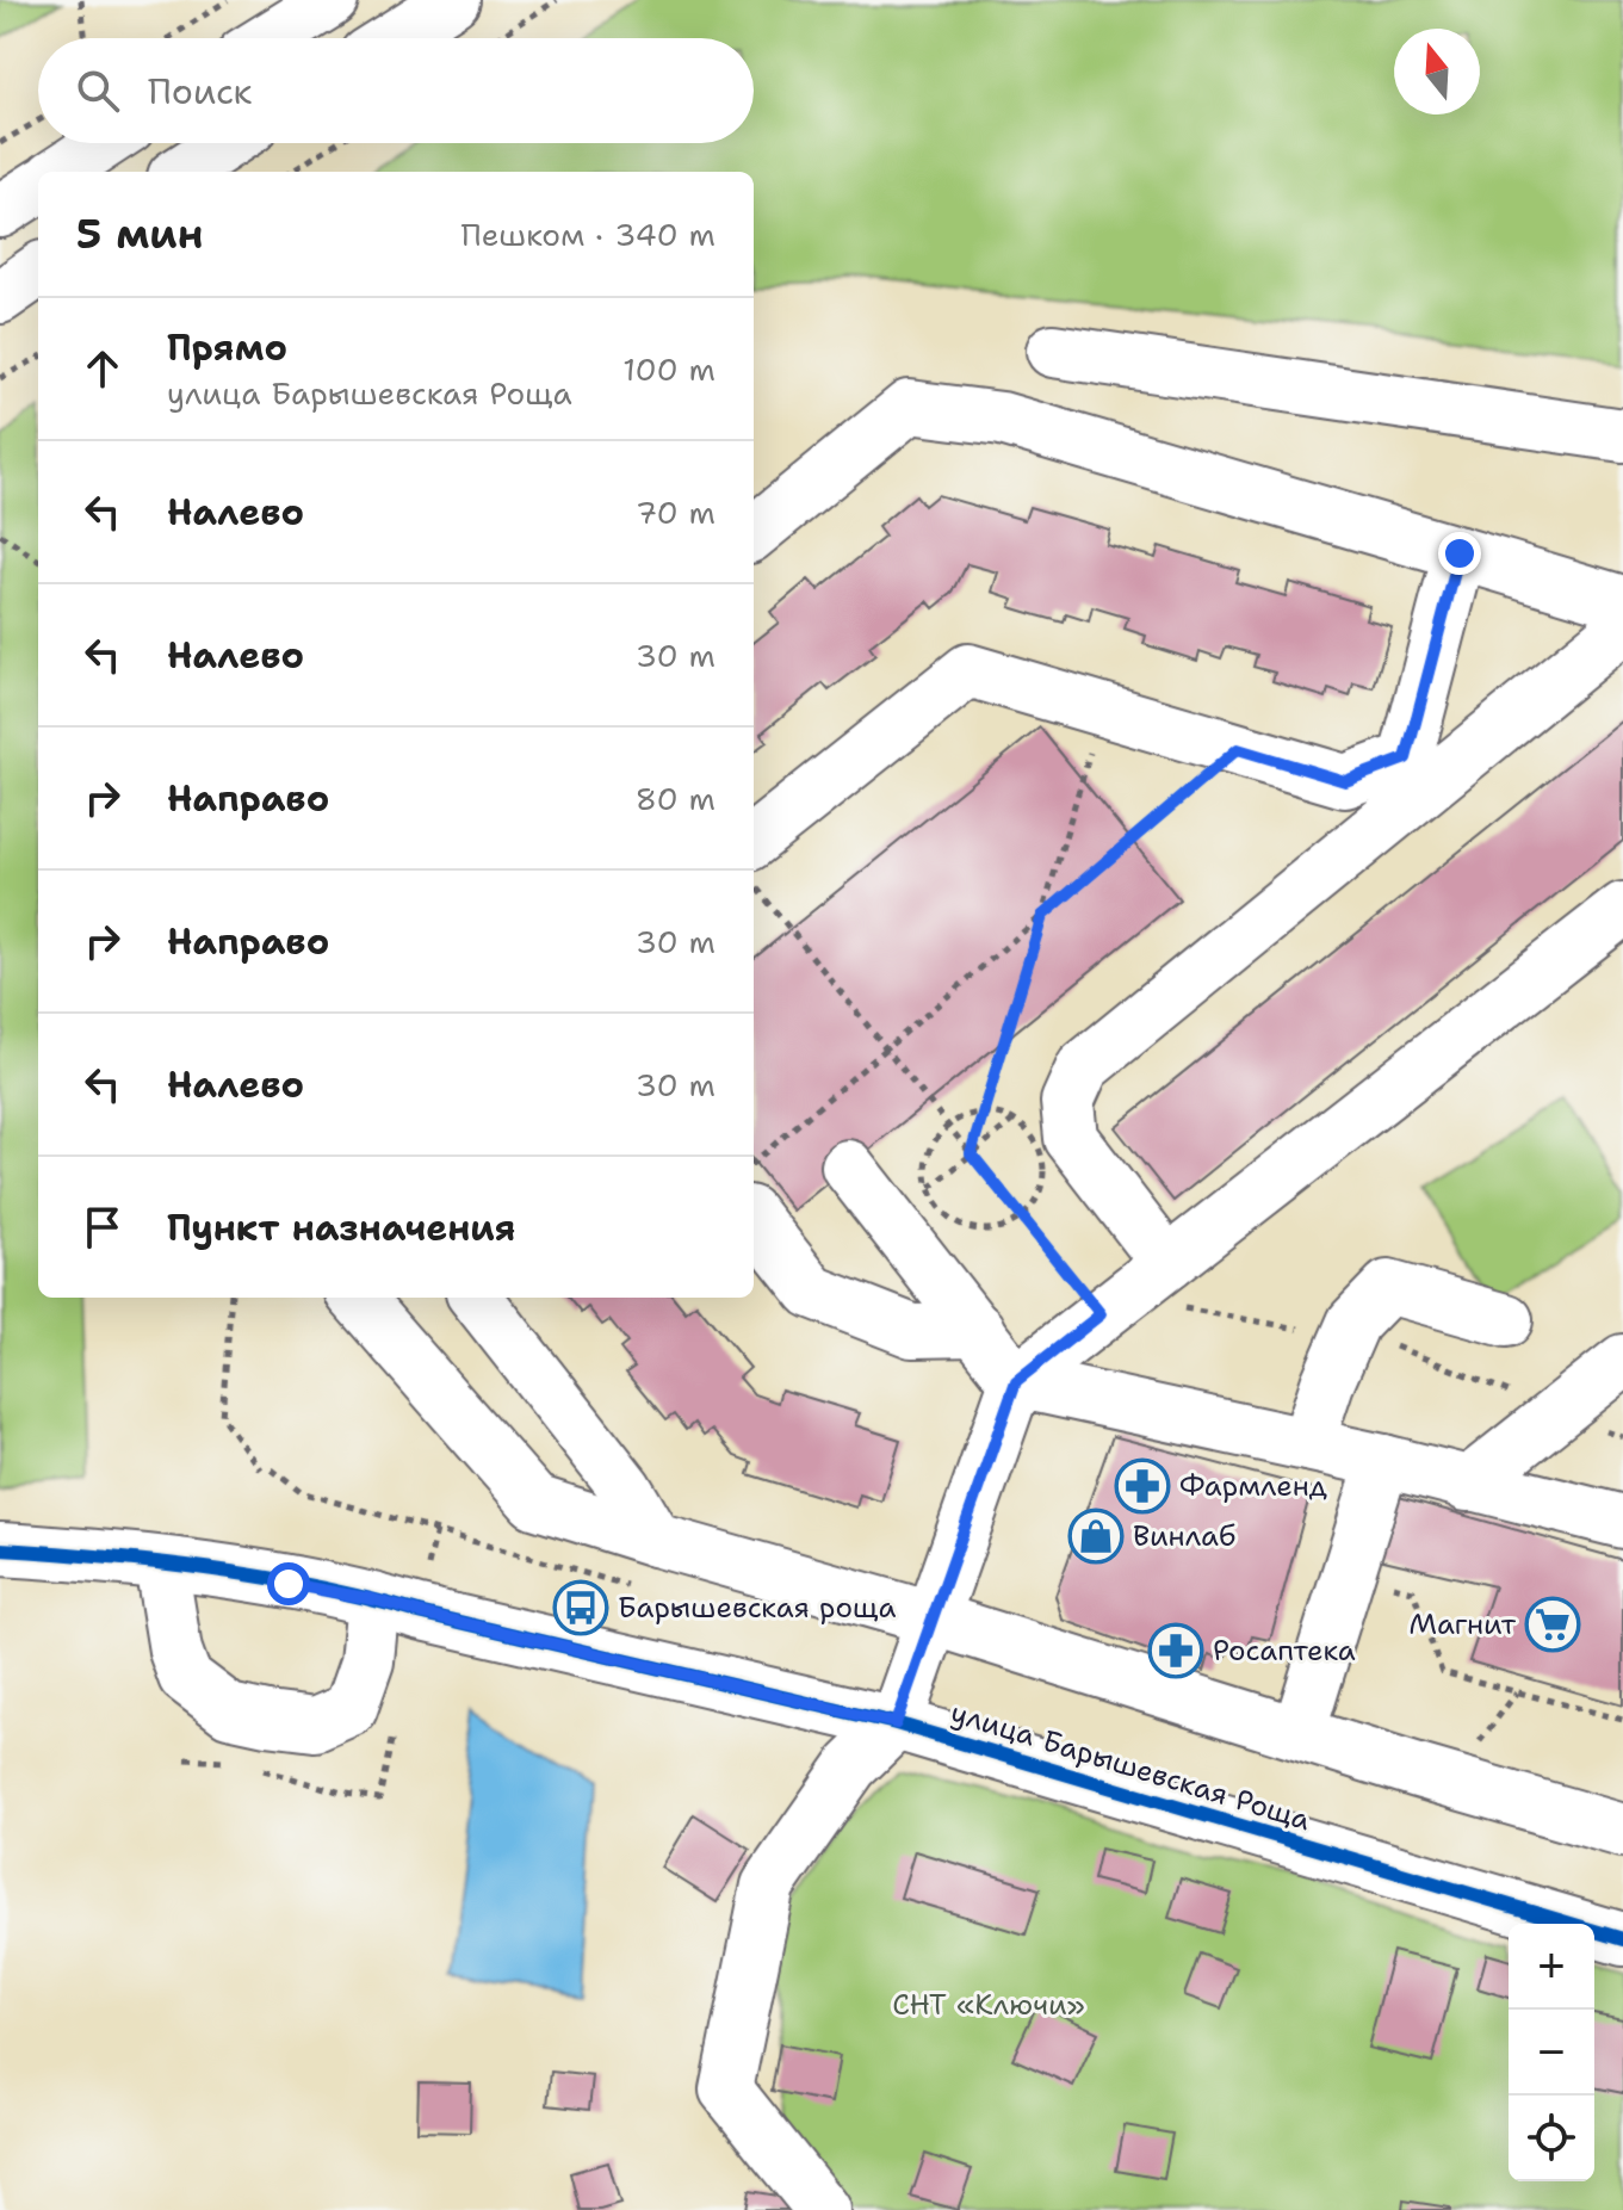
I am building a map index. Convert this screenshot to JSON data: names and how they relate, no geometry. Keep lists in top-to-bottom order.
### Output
{
  "streets": {
    "street": ["улица Барышевская Роща"]
  },
  "parks": ["СНТ «Ключи»"],
  "places": {
    "pharmacy": ["Фармленд", "Росаптека"],
    "shop": ["Винлаб"],
    "bus stop": ["Барышевская роща"],
    "supermarket": ["Магнит"]
  },
  "north": "top",
  "page": {
    "search": "Поиск",
    "heading": ["5 мин", "Пешком · 340 m"],
    "list": [
      ["Прямо", "улица Барышевская Роща", "100 m"],
      ["Налево", "70 m"],
      ["Налево", "30 m"],
      ["Направо", "80 m"],
      ["Направо", "30 m"],
      ["Налево", "30 m"],
      "Пункт назначения"
    ],
    "map_buttons": ["+", "−"]
  }
}
